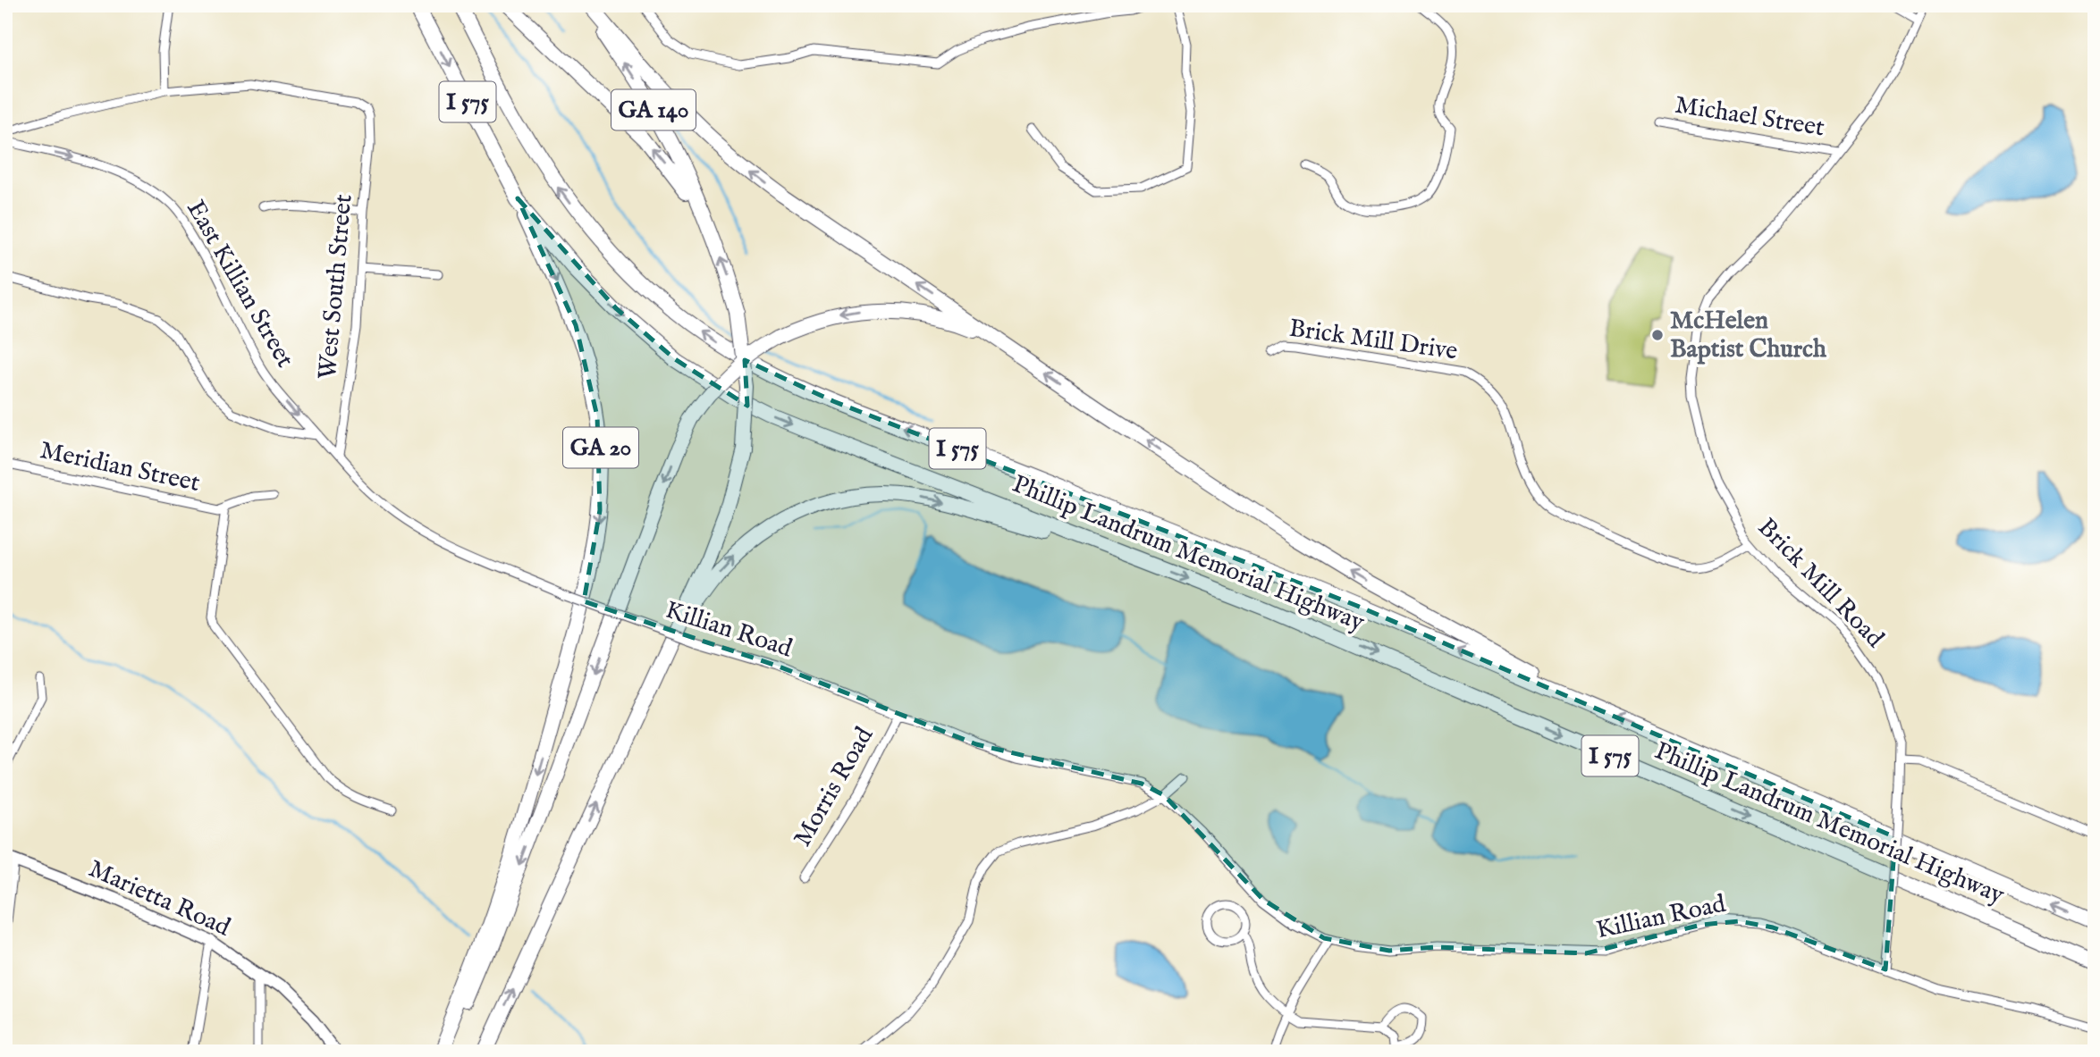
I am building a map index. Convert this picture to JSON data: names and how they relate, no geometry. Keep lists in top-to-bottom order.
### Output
{
  "streets": {
    "highway": [
      "I 575",
      "GA 140",
      "GA 20",
      "Phillip Landrum Memorial Highway"
    ],
    "street": [
      "Michael Street",
      "East Killian Street",
      "West South Street",
      "Brick Mill Drive",
      "Meridian Street",
      "Brick Mill Road",
      "Killian Road",
      "Morris Road",
      "Marietta Road"
    ]
  },
  "crossings": [
    ["Michael Street", "Brick Mill Road"],
    ["East Killian Street", "Killian Road"],
    ["West South Street", "Killian Road"],
    ["Brick Mill Drive", "Brick Mill Road"],
    ["GA 20", "Phillip Landrum Memorial Highway"],
    ["Brick Mill Road", "Killian Road"],
    ["Killian Road", "Morris Road"]
  ],
  "places": ["McHelen Baptist Church"]
}
